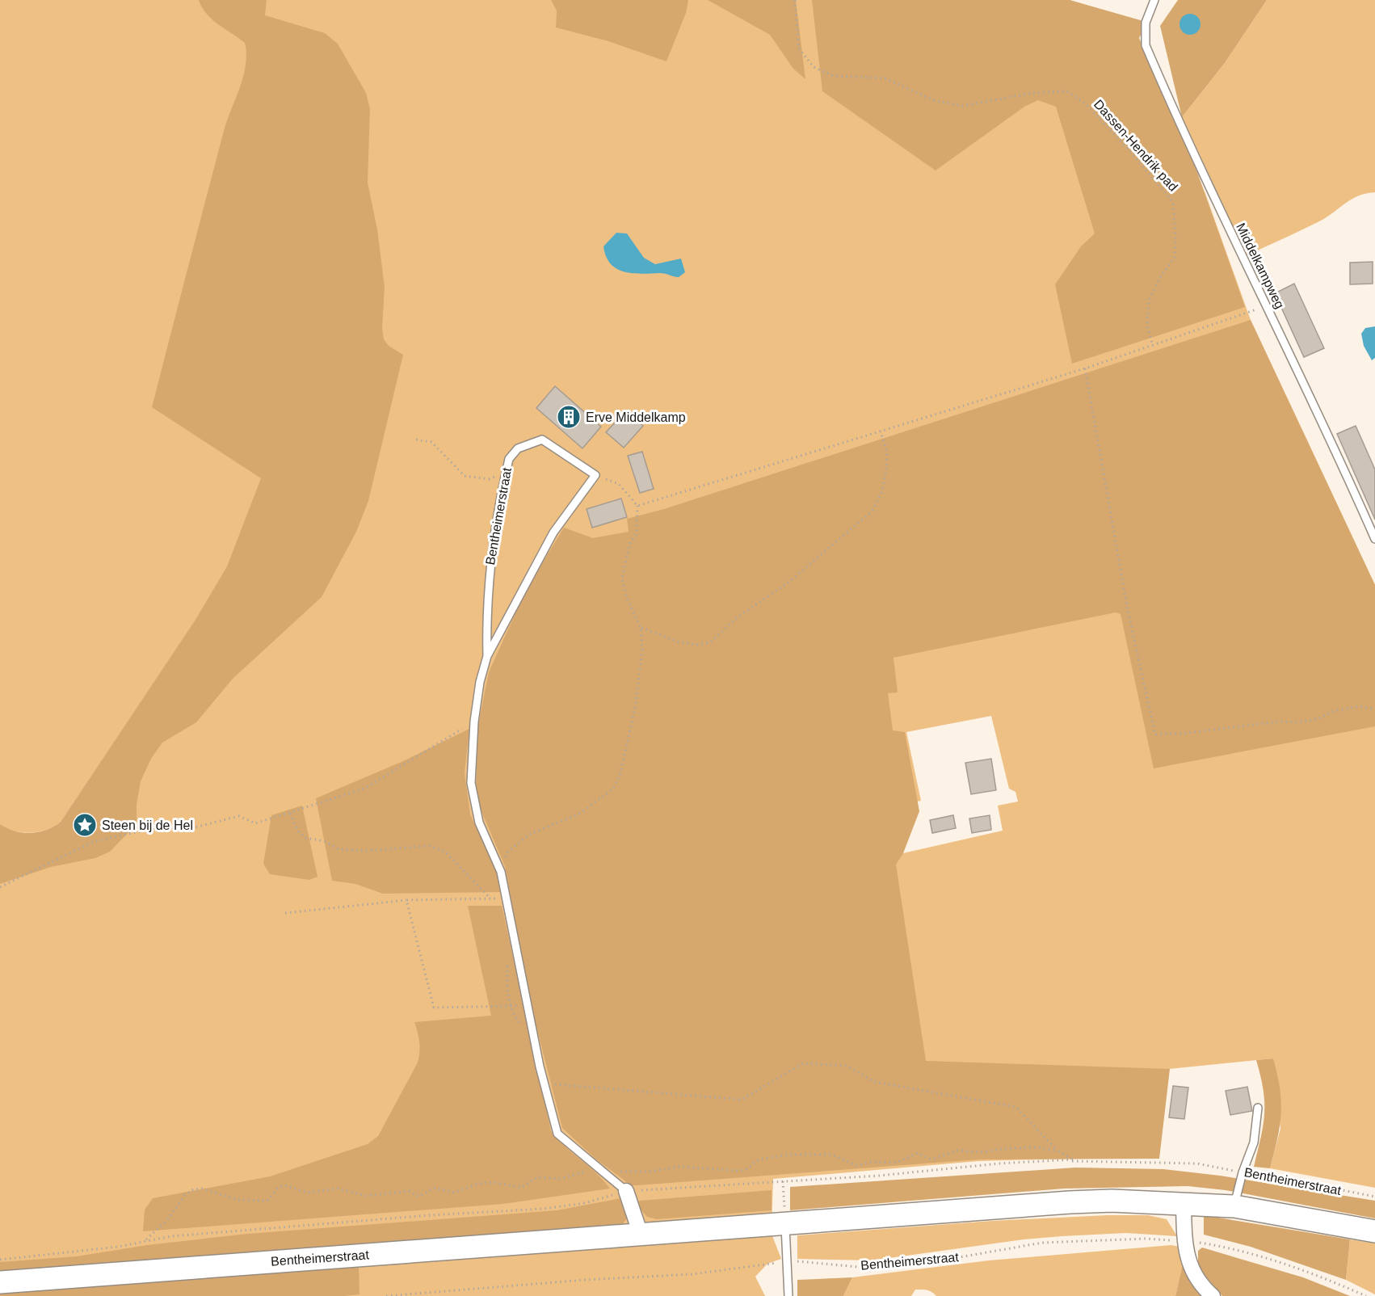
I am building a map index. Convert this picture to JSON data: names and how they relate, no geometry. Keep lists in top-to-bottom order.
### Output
{
  "streets": {
    "main road": ["Bentheimerstraat"],
    "lane": ["Middelkampweg"],
    "path": ["Dassen-Hendrik pad"]
  },
  "places": {
    "building": ["Erve Middelkamp"],
    "place": ["Steen bij de Hel"]
  }
}
